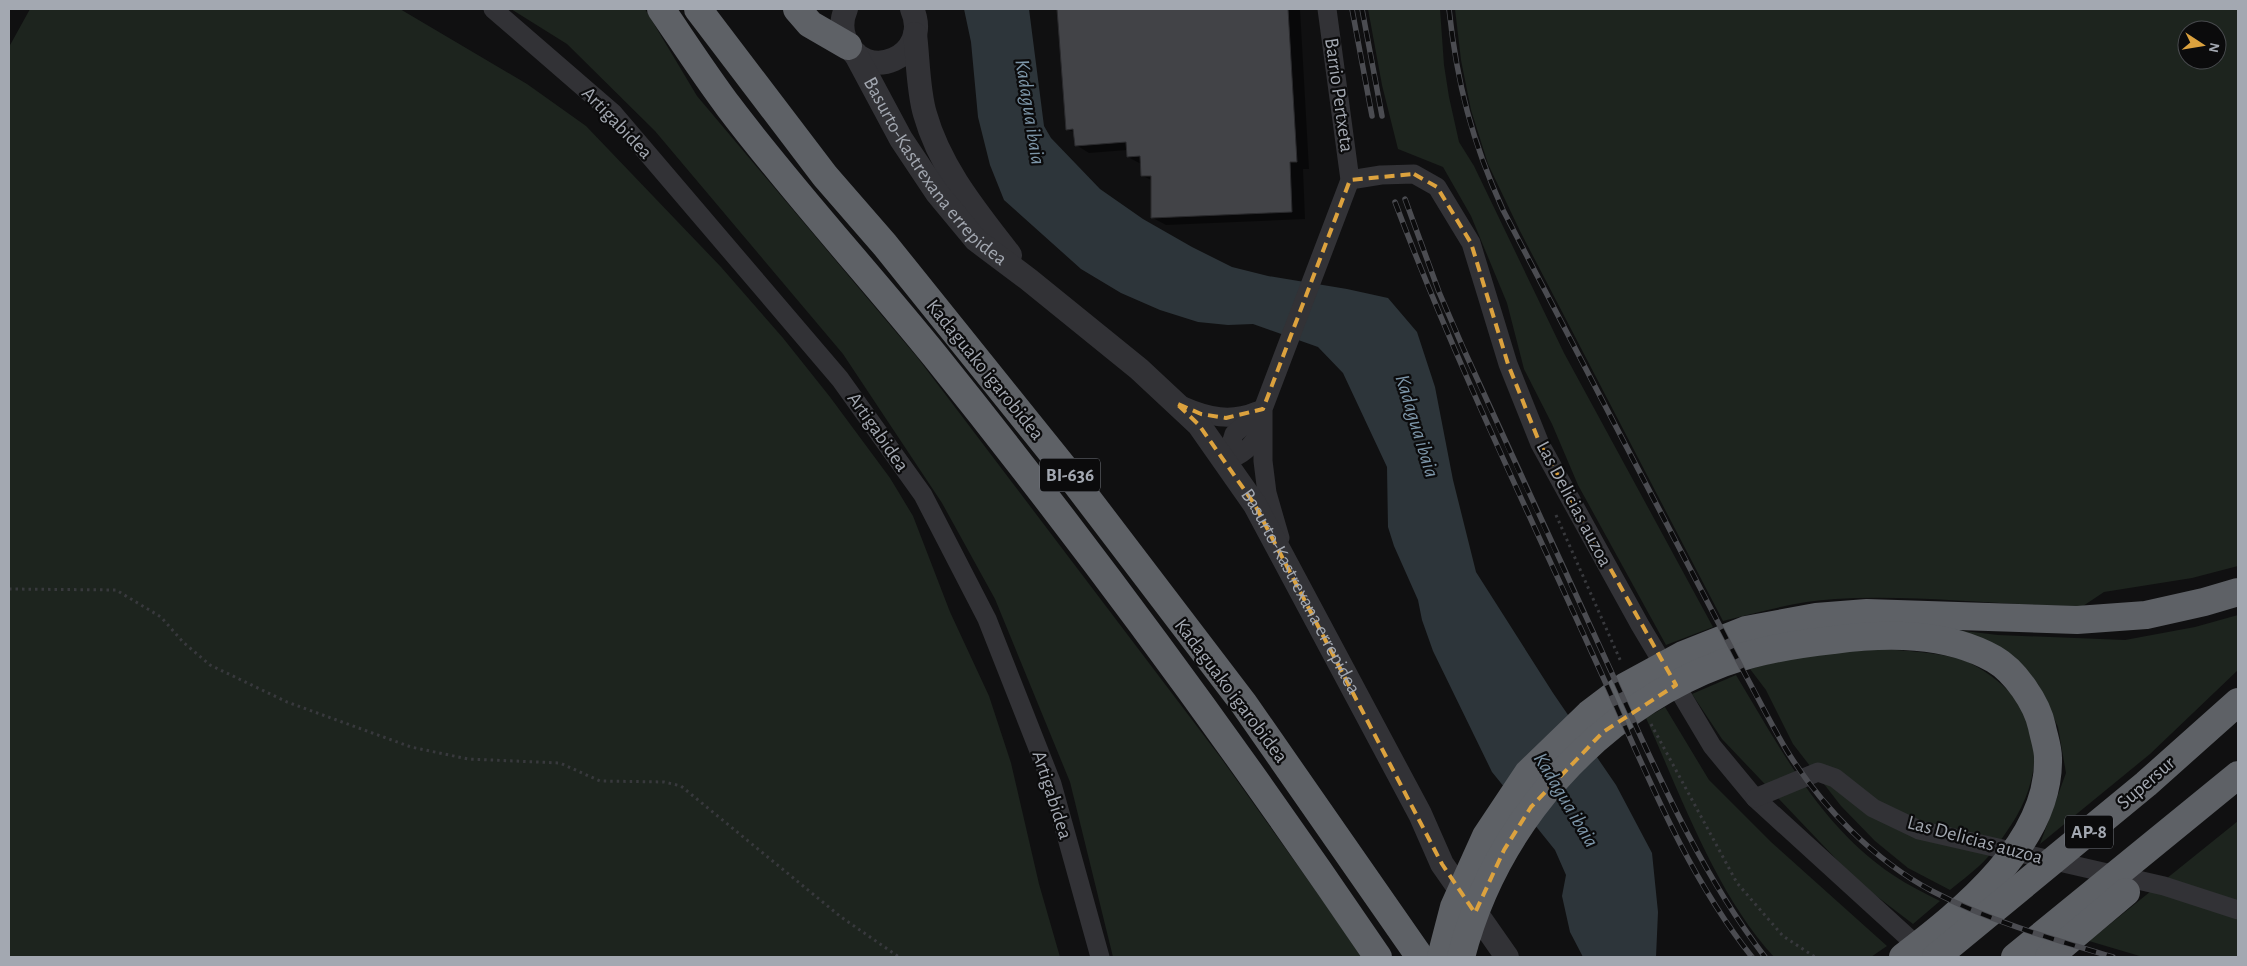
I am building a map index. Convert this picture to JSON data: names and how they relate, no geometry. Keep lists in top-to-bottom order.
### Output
{
  "streets": {
    "highway": [
      "Kadaguako igarobidea",
      "BI-636",
      "Supersur",
      "AP-8"
    ],
    "street": [
      "Barrio Pertxeta",
      "Artigabidea",
      "Basurto-Kastrexana errepidea",
      "Las Delicias auzoa"
    ]
  },
  "crossings": [
    ["Barrio Pertxeta", "Las Delicias auzoa"]
  ],
  "water": ["Kadagua ibaia"],
  "north": "right"
}
